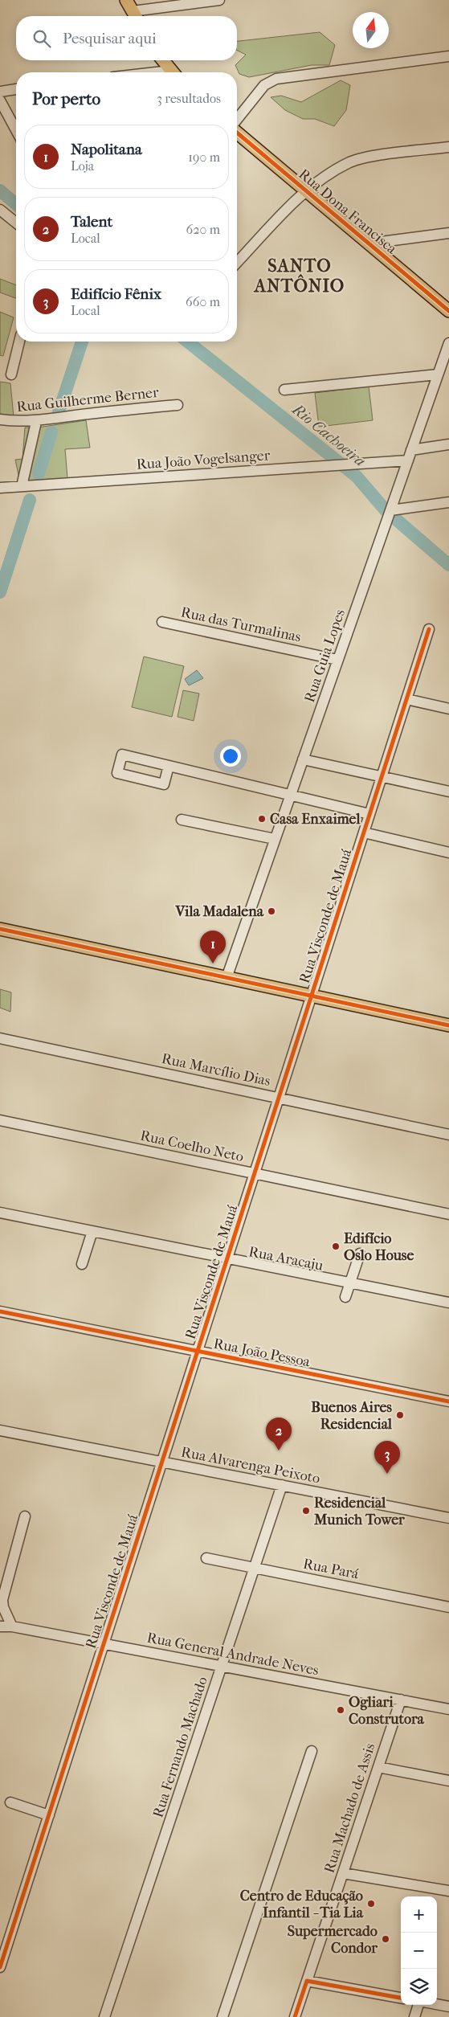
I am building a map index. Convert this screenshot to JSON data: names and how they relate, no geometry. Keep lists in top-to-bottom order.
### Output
{
  "streets": {
    "main road": ["Rua Dona Francisca"],
    "street": [
      "Rua Guilherme Berner",
      "Rua João Vogelsanger",
      "Rua das Turmalinas",
      "Rua Guia Lopes",
      "Rua Visconde de Mauá",
      "Rua Marcílio Dias",
      "Rua Coelho Neto",
      "Rua Aracaju",
      "Rua João Pessoa",
      "Rua Alvarenga Peixoto",
      "Rua Pará",
      "Rua General Andrade Neves",
      "Rua Fernando Machado",
      "Rua Machado de Assis"
    ]
  },
  "crossings": [
    ["Rua João Vogelsanger", "Rua Guia Lopes"],
    ["Rua das Turmalinas", "Rua Guia Lopes"],
    ["Rua Visconde de Mauá", "Rua Marcílio Dias"],
    ["Rua Visconde de Mauá", "Rua Coelho Neto"],
    ["Rua Visconde de Mauá", "Rua Aracaju"],
    ["Rua Visconde de Mauá", "Rua João Pessoa"],
    ["Rua Visconde de Mauá", "Rua Alvarenga Peixoto"],
    ["Rua Visconde de Mauá", "Rua General Andrade Neves"],
    ["Rua Alvarenga Peixoto", "Rua Fernando Machado"],
    ["Rua Pará", "Rua Fernando Machado"],
    ["Rua General Andrade Neves", "Rua Fernando Machado"],
    ["Rua General Andrade Neves", "Rua Machado de Assis"]
  ],
  "districts": ["SANTO ANTÔNIO"],
  "water": ["Rio Cachoeira"],
  "places": [
    "Casa Enxaimel",
    "Vila Madalena",
    "Edifício Oslo House",
    "Buenos Aires Residencial",
    "Residencial Munich Tower",
    "Ogliari Construtora",
    "Centro de Educação Infantil - Tia Lia",
    "Supermercado Condor"
  ],
  "north": "top",
  "page": {
    "search": "Pesquisar aqui",
    "heading": ["Por perto", "3 resultados"],
    "list": [
      {
        "mark": "1",
        "name": "Napolitana",
        "note": "Loja",
        "value": "190 m"
      },
      {
        "mark": "2",
        "name": "Talent",
        "note": "Local",
        "value": "620 m"
      },
      {
        "mark": "3",
        "name": "Edifício Fênix",
        "note": "Local",
        "value": "660 m"
      }
    ],
    "pins": ["1", "2", "3"],
    "map_buttons": ["+", "−"]
  }
}
